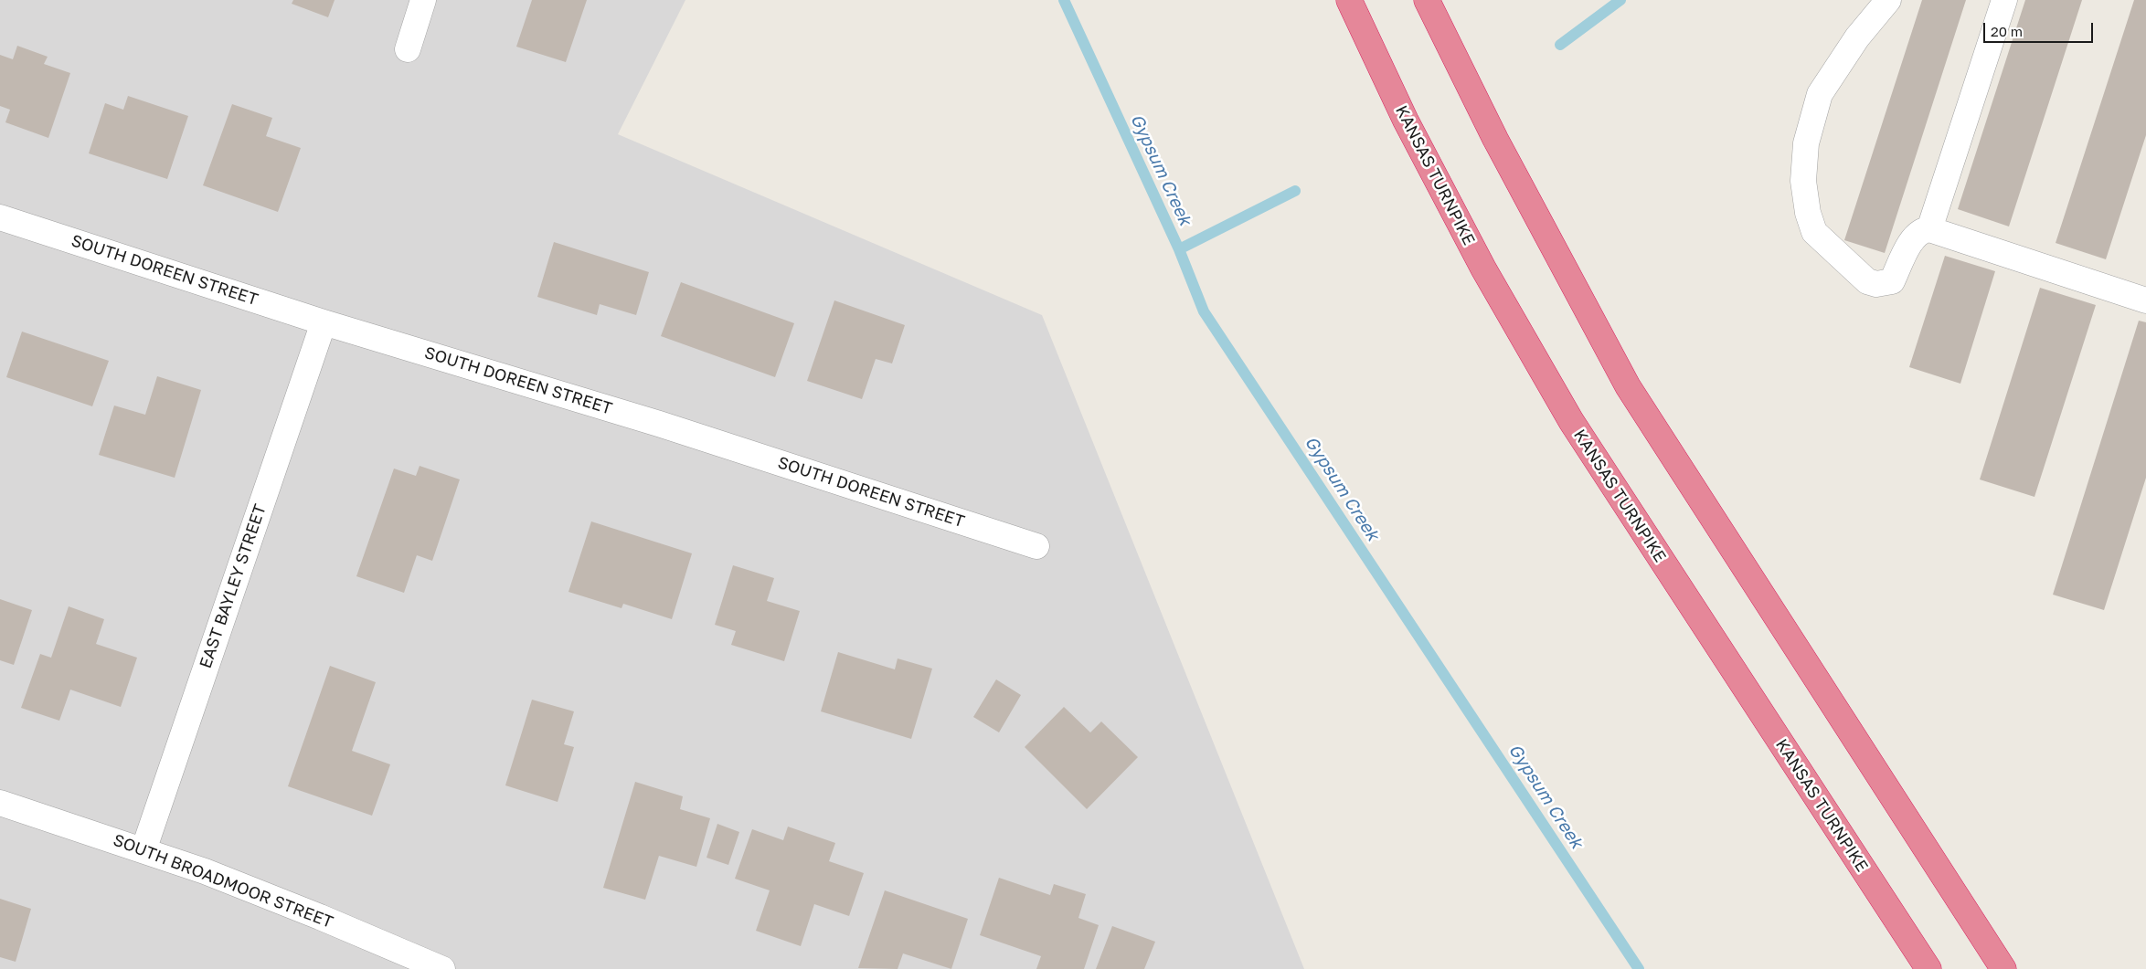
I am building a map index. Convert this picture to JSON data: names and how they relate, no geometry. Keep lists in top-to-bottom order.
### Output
{
  "streets": {
    "highway": ["KANSAS TURNPIKE"],
    "street": ["SOUTH DOREEN STREET", "EAST BAYLEY STREET", "SOUTH BROADMOOR STREET"]
  },
  "crossings": [
    ["SOUTH DOREEN STREET", "EAST BAYLEY STREET"],
    ["EAST BAYLEY STREET", "SOUTH BROADMOOR STREET"]
  ],
  "water": ["Gypsum Creek"],
  "scale_bar": "20 m"
}
